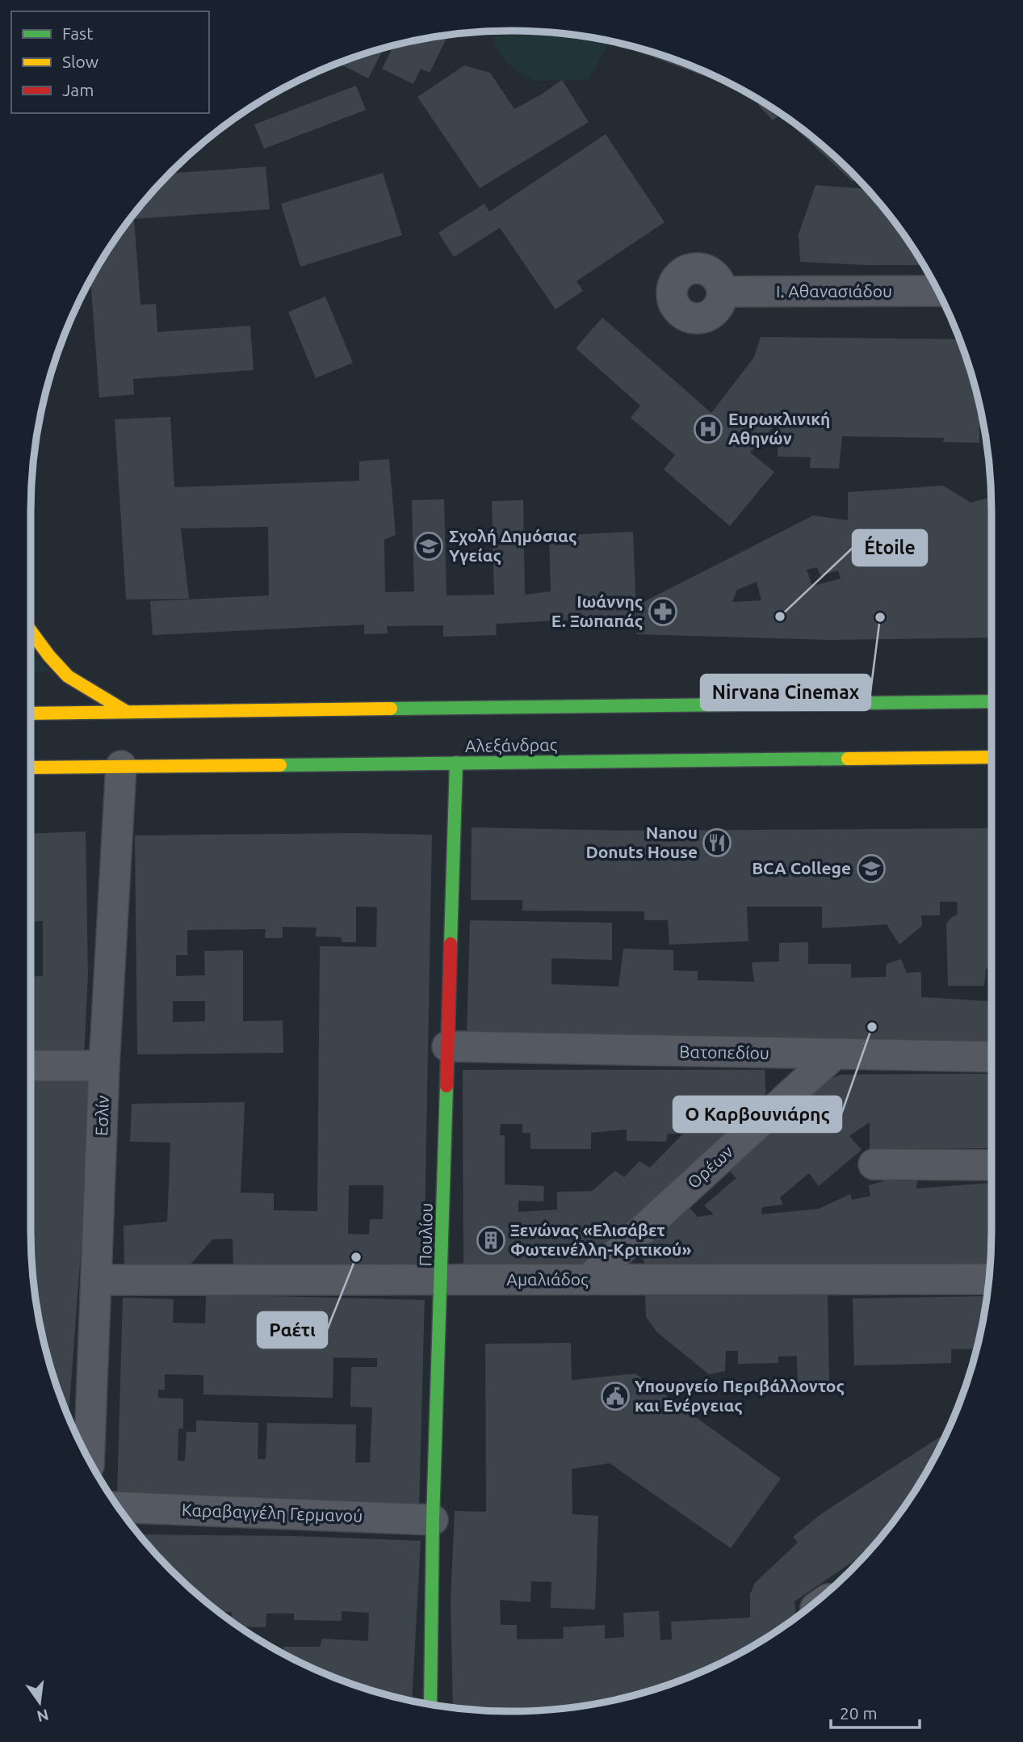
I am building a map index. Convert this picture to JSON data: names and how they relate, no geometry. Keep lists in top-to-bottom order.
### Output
{
  "streets": {
    "main road": ["Αλεξάνδρας", "Πουλίου"],
    "street": [
      "Ι. Αθανασιάδου",
      "Βατοπεδίου",
      "Εσλίν",
      "Ορέων",
      "Αμαλιάδος",
      "Καραβαγγέλη Γερμανού"
    ]
  },
  "crossings": [
    ["Αλεξάνδρας", "Εσλίν"],
    ["Αλεξάνδρας", "Πουλίου"],
    ["Βατοπεδίου", "Ορέων"],
    ["Βατοπεδίου", "Πουλίου"],
    ["Εσλίν", "Αμαλιάδος"],
    ["Ορέων", "Αμαλιάδος"],
    ["Πουλίου", "Αμαλιάδος"],
    ["Πουλίου", "Καραβαγγέλη Γερμανού"]
  ],
  "places": {
    "hospital": ["Ευρωκλινική Αθηνών"],
    "school or university": ["Σχολή Δημόσιας Υγείας", "BCA College"],
    "pharmacy": ["Ιωάννης Ε. Ξωπαπάς"],
    "other": [
      "Étoile",
      "Nirvana Cinemax",
      "Ο Καρβουνιάρης",
      "Ραέτι"
    ],
    "restaurant": ["Nanou Donuts House"],
    "building": ["Ξενώνας «Ελισάβετ Φωτεινέλλη-Κριτικού»"],
    "public building": ["Υπουργείο Περιβάλλοντος και Ενέργειας"]
  },
  "legend": ["Fast", "Slow", "Jam"],
  "scale_bar": "20 m",
  "north": "bottom"
}
